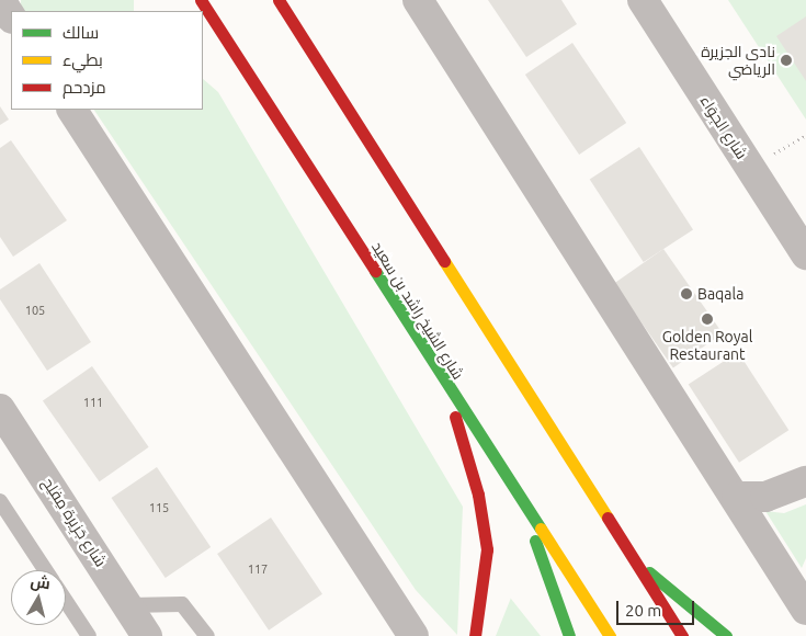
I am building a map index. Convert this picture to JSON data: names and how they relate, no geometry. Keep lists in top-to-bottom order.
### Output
{
  "streets": {
    "main road": ["شارع الشيخ راشد بن سعيد"],
    "street": ["شارع الجِوَاء", "شارع جَزِيرة مِفلِح"]
  },
  "places": ["نادى الجزيرة الرياضي", "Baqala", "Golden Royal Restaurant"],
  "house_numbers": [
    "105",
    "111",
    "115",
    "117"
  ],
  "legend": ["سالك", "بطيء", "مزدحم"],
  "scale_bar": "20 m",
  "north": "top"
}
